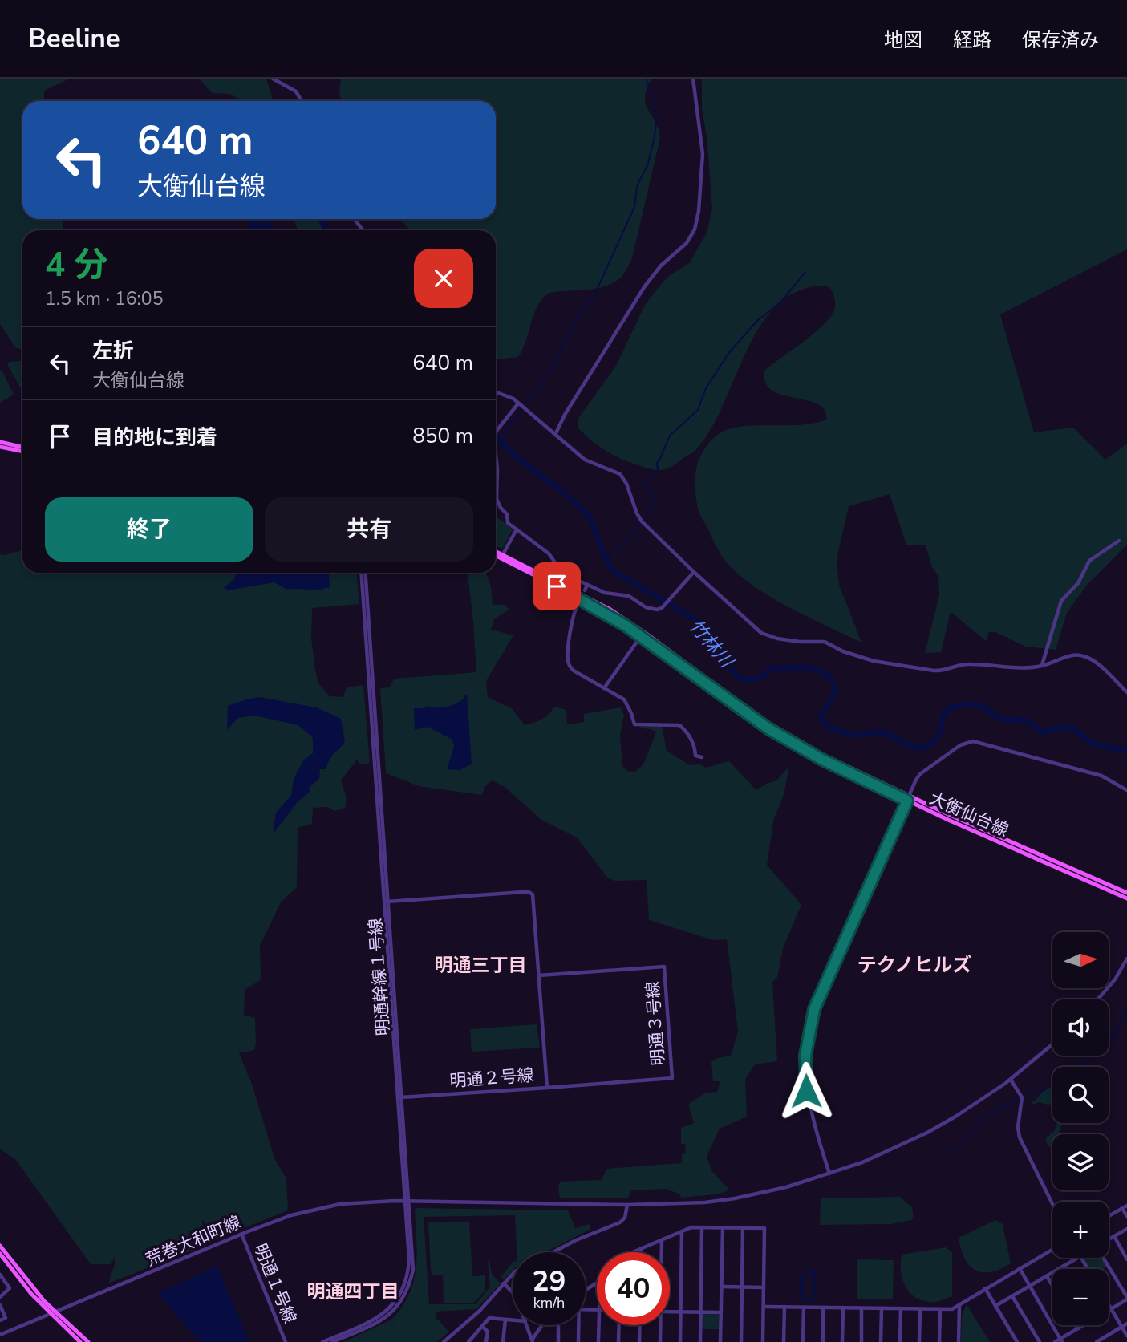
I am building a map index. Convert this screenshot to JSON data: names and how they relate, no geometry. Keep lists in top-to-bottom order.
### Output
{
  "streets": {
    "main road": ["大衡仙台線"],
    "street": [
      "明通幹線１号線",
      "明通３号線",
      "明通２号線",
      "荒巻大和町線",
      "明通１号線"
    ]
  },
  "crossings": [
    ["明通幹線１号線", "明通２号線"],
    ["明通幹線１号線", "荒巻大和町線"],
    ["明通３号線", "明通２号線"],
    ["荒巻大和町線", "明通１号線"]
  ],
  "districts": ["明通三丁目", "テクノヒルズ", "明通四丁目"],
  "water": ["竹林川"],
  "north": "right",
  "page": {
    "header": "Beeline",
    "nav": ["地図", "経路", "保存済み"],
    "turn": ["640 m", "大衡仙台線"],
    "heading": ["4 分", "1.5 km · 16:05"],
    "list": [
      {
        "name": "左折",
        "note": "大衡仙台線",
        "value": "640 m"
      },
      {
        "name": "目的地に到着",
        "value": "850 m"
      }
    ],
    "buttons": ["終了", "共有"],
    "map_buttons": ["+", "−"],
    "speed": "29 km/h",
    "limit": "40"
  }
}
